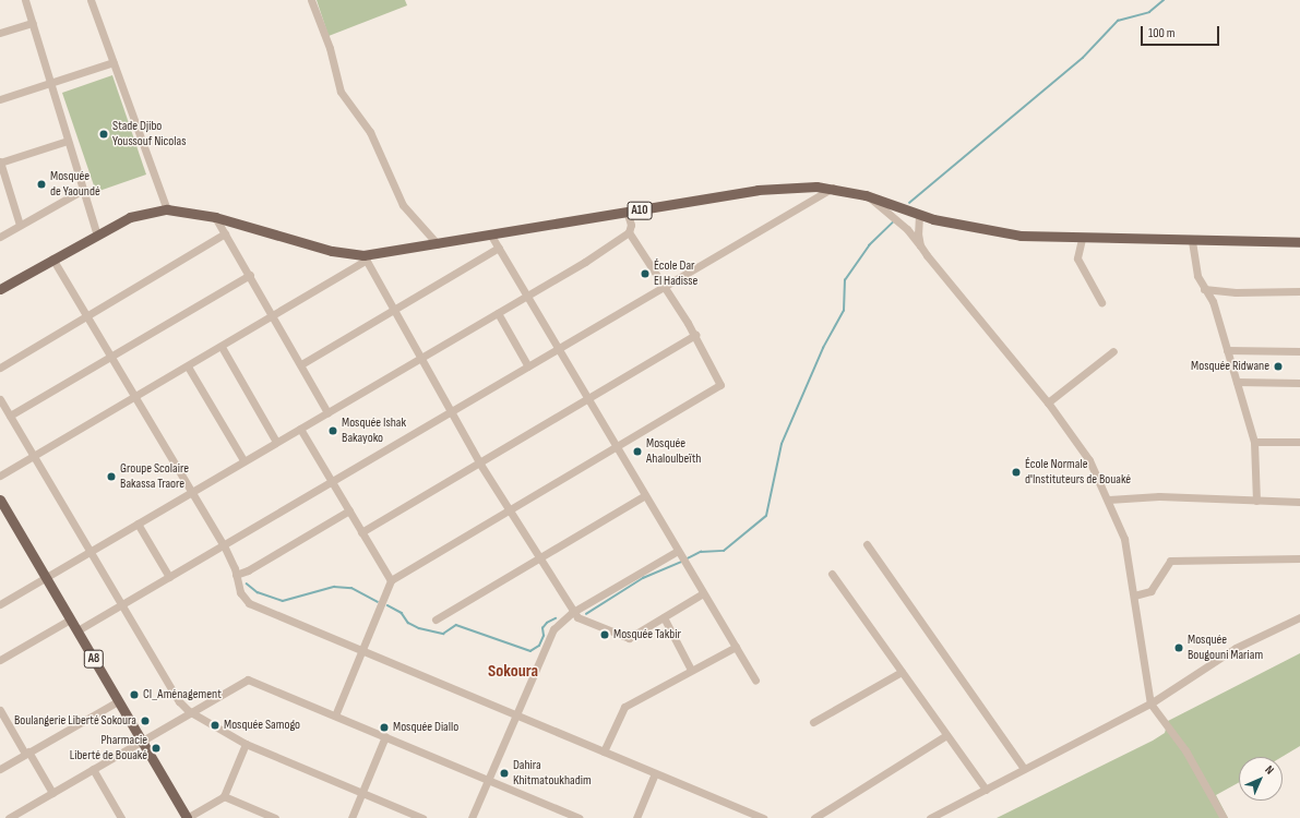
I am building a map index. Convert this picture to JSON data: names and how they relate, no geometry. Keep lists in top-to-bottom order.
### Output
{
  "streets": {
    "main road": ["A10", "A8"]
  },
  "districts": ["Sokoura"],
  "places": [
    "Stade Djibo Youssouf Nicolas",
    "Mosquée de Yaoundé",
    "École Dar El Hadisse",
    "Mosquée Ridwane",
    "Mosquée Ishak Bakayoko",
    "Mosquée Ahaloulbeïth",
    "École Normale d'Instituteurs de Bouaké",
    "Groupe Scolaire Bakassa Traore",
    "Mosquée Takbir",
    "Mosquée Bougouni Mariam",
    "CI_Aménagement",
    "Boulangerie Liberté Sokoura",
    "Mosquée Samogo",
    "Mosquée Diallo",
    "Pharmacie Liberté de Bouaké",
    "Dahira Khitmatoukhadim"
  ],
  "scale_bar": "100 m",
  "north": "top right"
}
